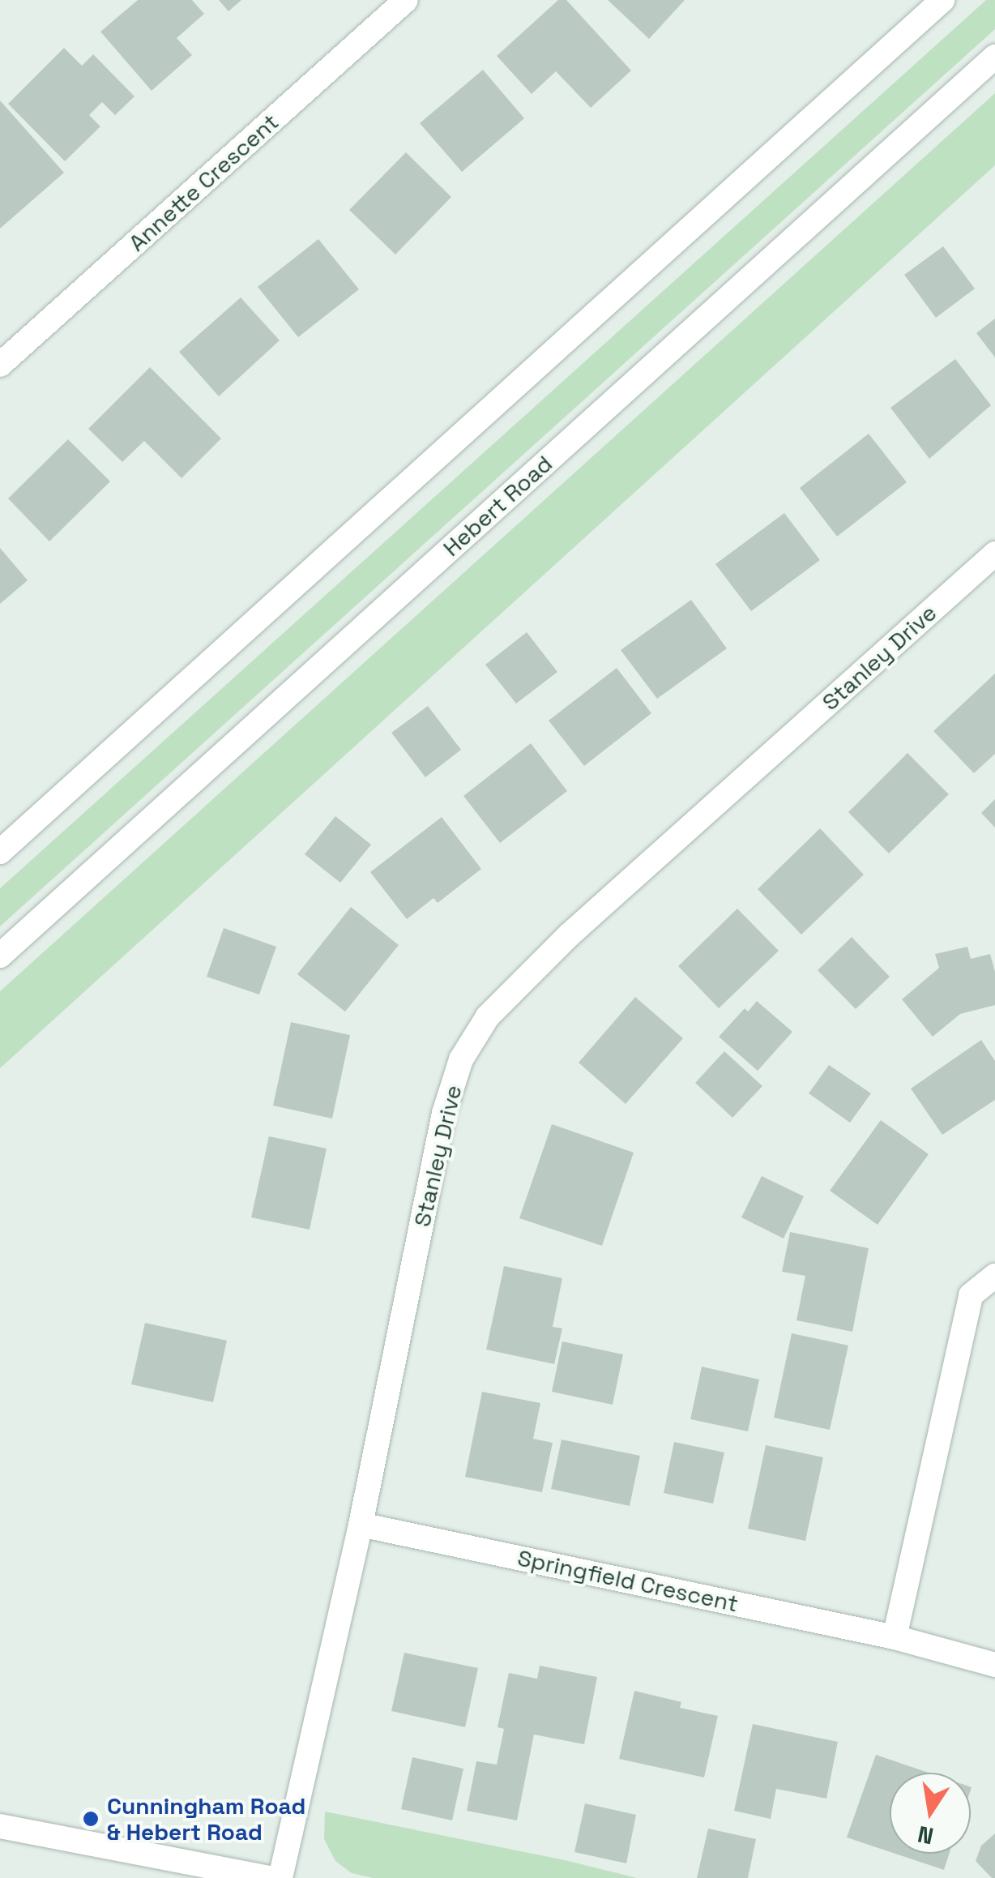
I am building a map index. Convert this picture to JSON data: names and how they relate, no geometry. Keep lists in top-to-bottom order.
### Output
{
  "streets": {
    "street": [
      "Annette Crescent",
      "Hebert Road",
      "Stanley Drive",
      "Springfield Crescent"
    ]
  },
  "crossings": [
    ["Stanley Drive", "Springfield Crescent"]
  ],
  "places": ["Cunningham Road & Hebert Road"],
  "north": "bottom"
}
